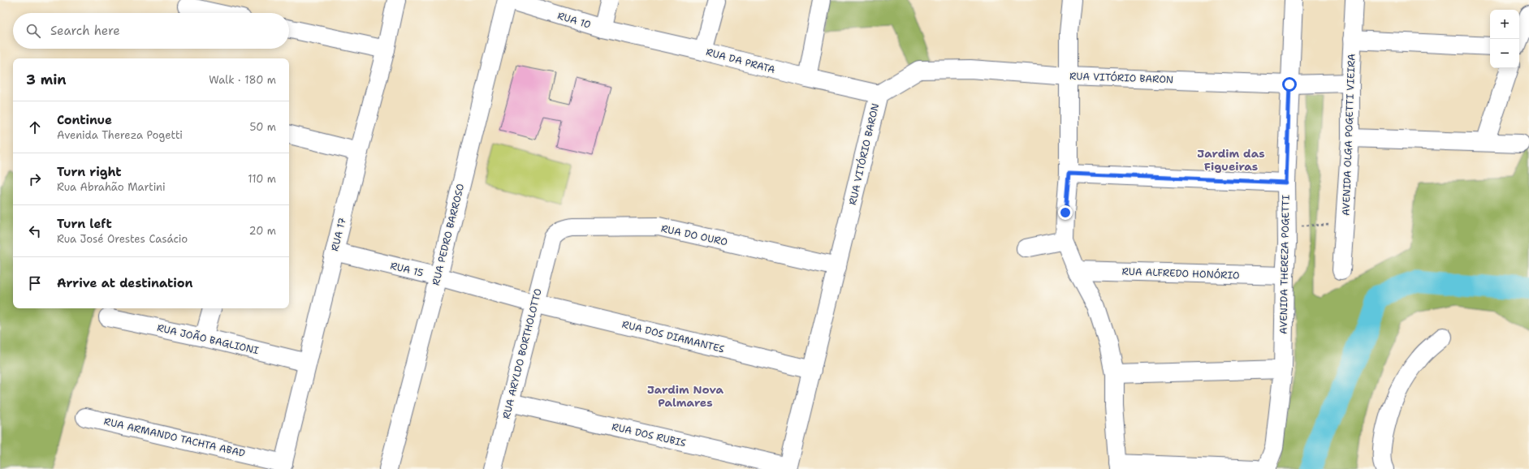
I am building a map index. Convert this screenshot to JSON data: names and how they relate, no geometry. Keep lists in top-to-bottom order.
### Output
{
  "streets": {
    "street": [
      "RUA 10",
      "RUA DA PRATA",
      "RUA VITÓRIO BARON",
      "AVENIDA OLGA POGETTI VIEIRA",
      "RUA 17",
      "RUA PEDRO BARROSO",
      "RUA DO OURO",
      "AVENIDA THEREZA POGETTI",
      "RUA 15",
      "RUA ALFREDO HONÓRIO",
      "RUA DOS DIAMANTES",
      "RUA JOÃO BAGLIONI",
      "RUA ARYLDO BORTHOLOTTO",
      "RUA DOS RUBIS",
      "RUA ARMANDO TACHTA ABAD"
    ]
  },
  "crossings": [
    ["RUA 10", "RUA DA PRATA"],
    ["RUA 10", "RUA PEDRO BARROSO"],
    ["RUA DA PRATA", "RUA VITÓRIO BARON"],
    ["RUA VITÓRIO BARON", "AVENIDA OLGA POGETTI VIEIRA"],
    ["RUA VITÓRIO BARON", "RUA DO OURO"],
    ["RUA VITÓRIO BARON", "AVENIDA THEREZA POGETTI"],
    ["RUA VITÓRIO BARON", "RUA DOS DIAMANTES"],
    ["RUA VITÓRIO BARON", "RUA DOS RUBIS"],
    ["RUA 17", "RUA 15"],
    ["RUA 17", "RUA JOÃO BAGLIONI"],
    ["RUA 17", "RUA ARMANDO TACHTA ABAD"],
    ["RUA PEDRO BARROSO", "RUA 15"],
    ["RUA DO OURO", "RUA ARYLDO BORTHOLOTTO"],
    ["AVENIDA THEREZA POGETTI", "RUA ALFREDO HONÓRIO"],
    ["RUA 15", "RUA DOS DIAMANTES"],
    ["RUA 15", "RUA ARYLDO BORTHOLOTTO"],
    ["RUA DOS DIAMANTES", "RUA ARYLDO BORTHOLOTTO"],
    ["RUA ARYLDO BORTHOLOTTO", "RUA DOS RUBIS"]
  ],
  "districts": ["Jardim das Figueiras", "Jardim Nova Palmares"],
  "page": {
    "map_buttons": ["+", "−"],
    "search": "Search here",
    "heading": ["3 min", "Walk · 180 m"],
    "list": [
      ["Continue", "Avenida Thereza Pogetti", "50 m"],
      ["Turn right", "Rua Abrahão Martini", "110 m"],
      ["Turn left", "Rua José Orestes Casácio", "20 m"],
      "Arrive at destination"
    ]
  }
}
